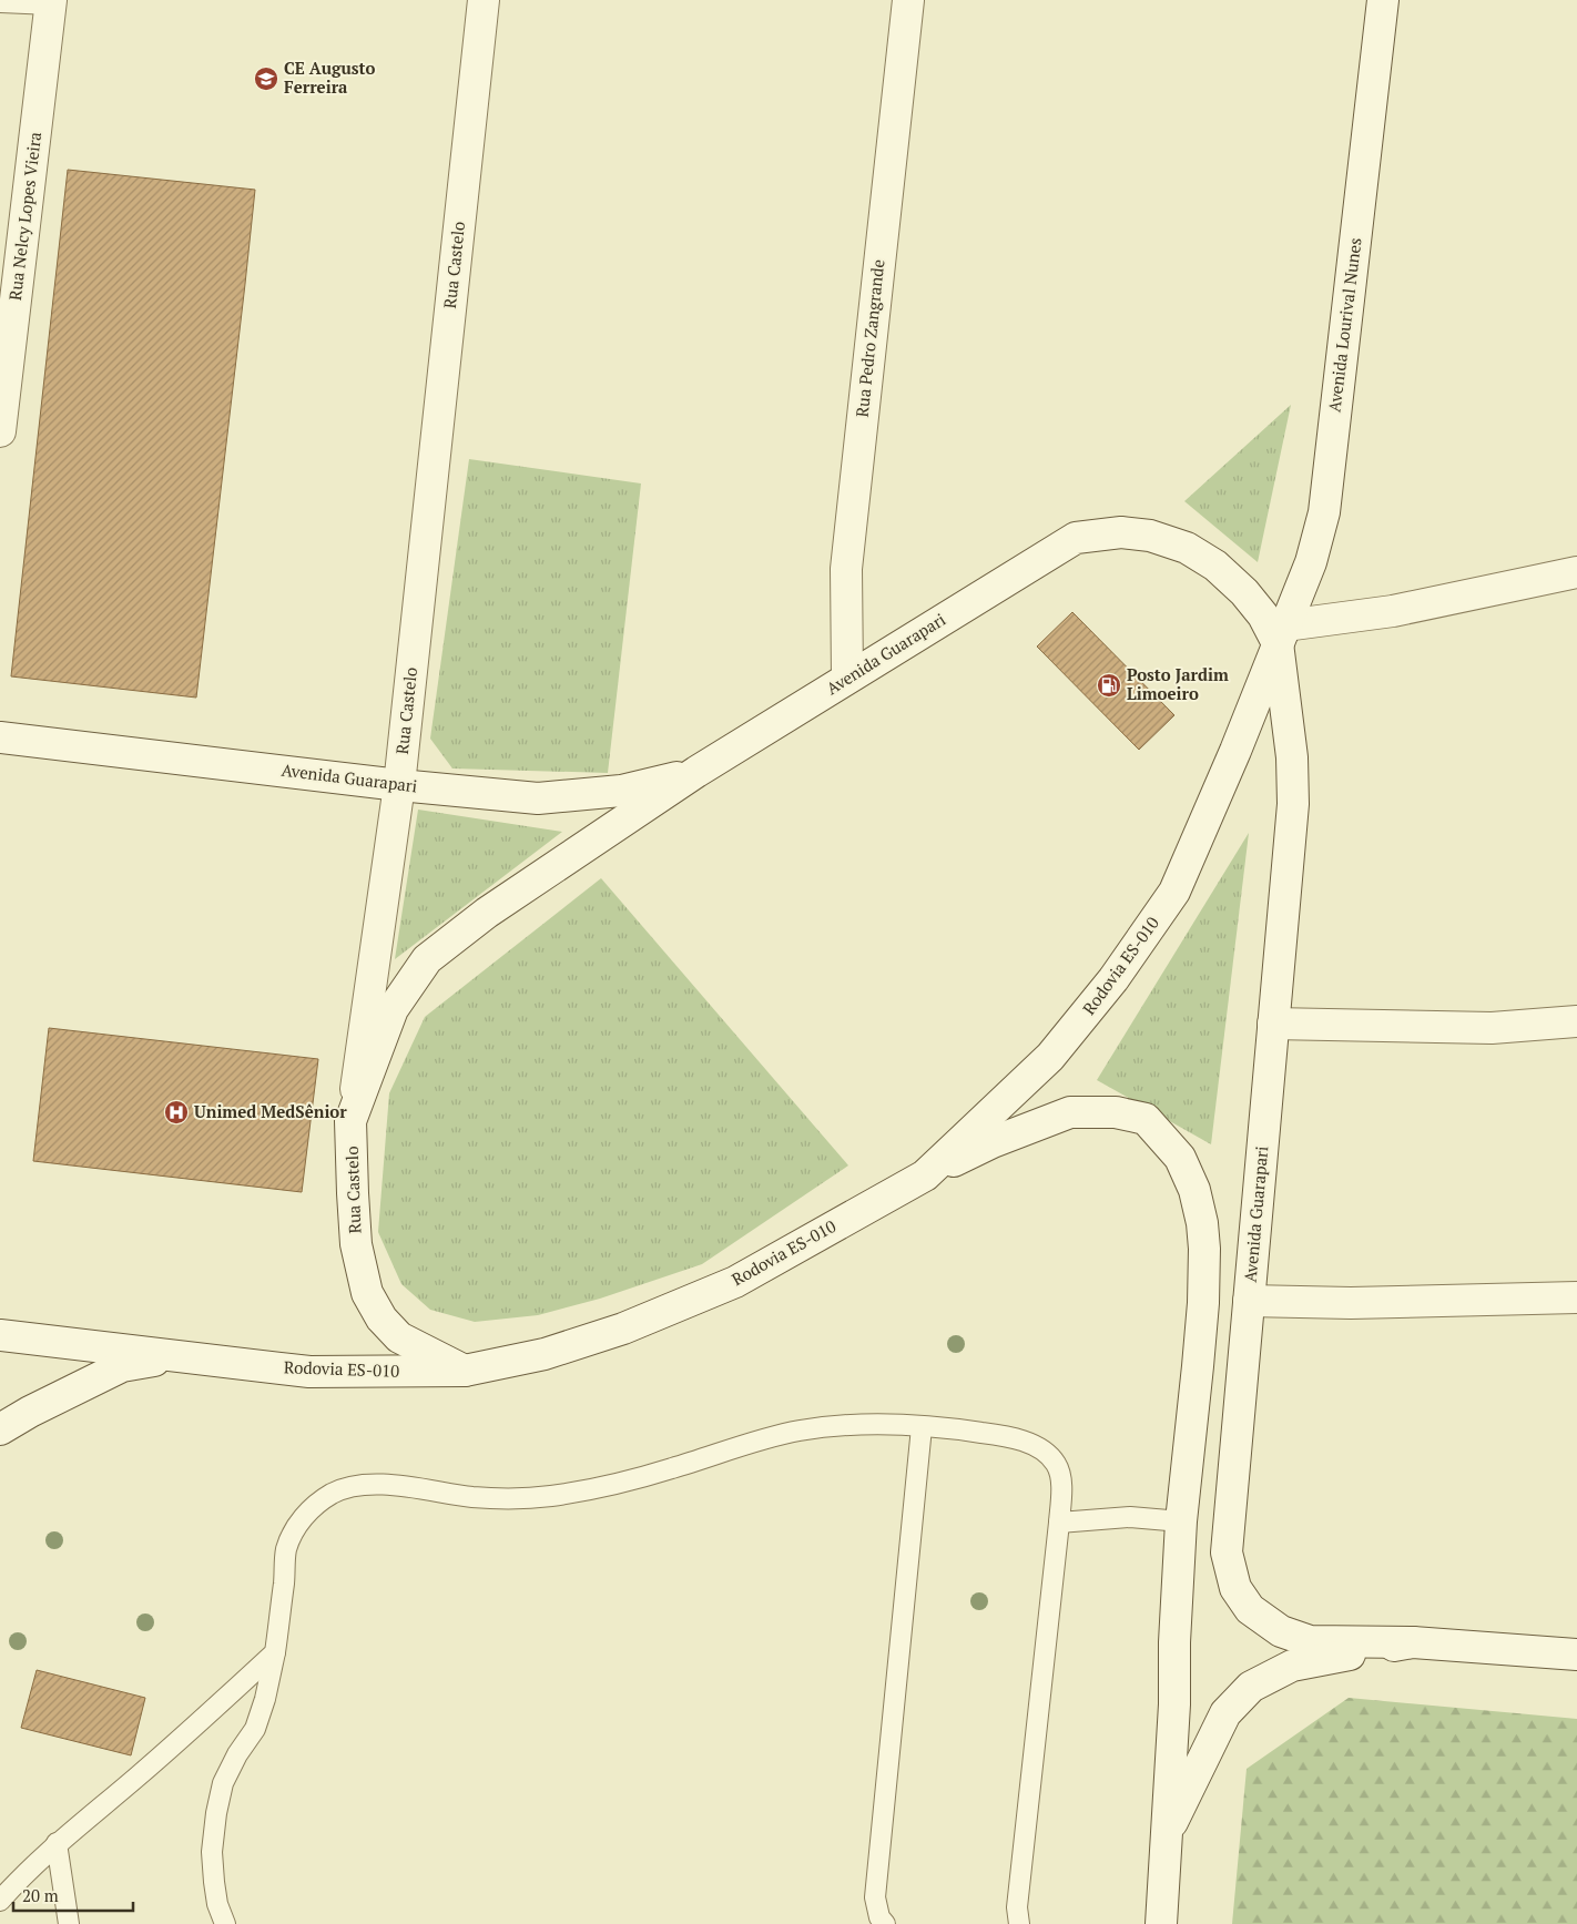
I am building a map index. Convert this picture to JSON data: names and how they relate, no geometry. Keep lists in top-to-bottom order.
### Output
{
  "streets": {
    "street": [
      "Rua Nelcy Lopes Vieira",
      "Rua Castelo",
      "Avenida Lourival Nunes",
      "Rua Pedro Zangrande",
      "Avenida Guarapari",
      "Rodovia ES-010"
    ]
  },
  "crossings": [
    ["Rua Castelo", "Avenida Guarapari"],
    ["Rua Castelo", "Rodovia ES-010"],
    ["Avenida Lourival Nunes", "Avenida Guarapari"],
    ["Avenida Lourival Nunes", "Rodovia ES-010"],
    ["Rua Pedro Zangrande", "Avenida Guarapari"],
    ["Avenida Guarapari", "Rodovia ES-010"]
  ],
  "places": {
    "school or university": ["CE Augusto Ferreira"],
    "fuel station": ["Posto Jardim Limoeiro"],
    "hospital": ["Unimed MedSênior"]
  },
  "scale_bar": "20 m"
}
